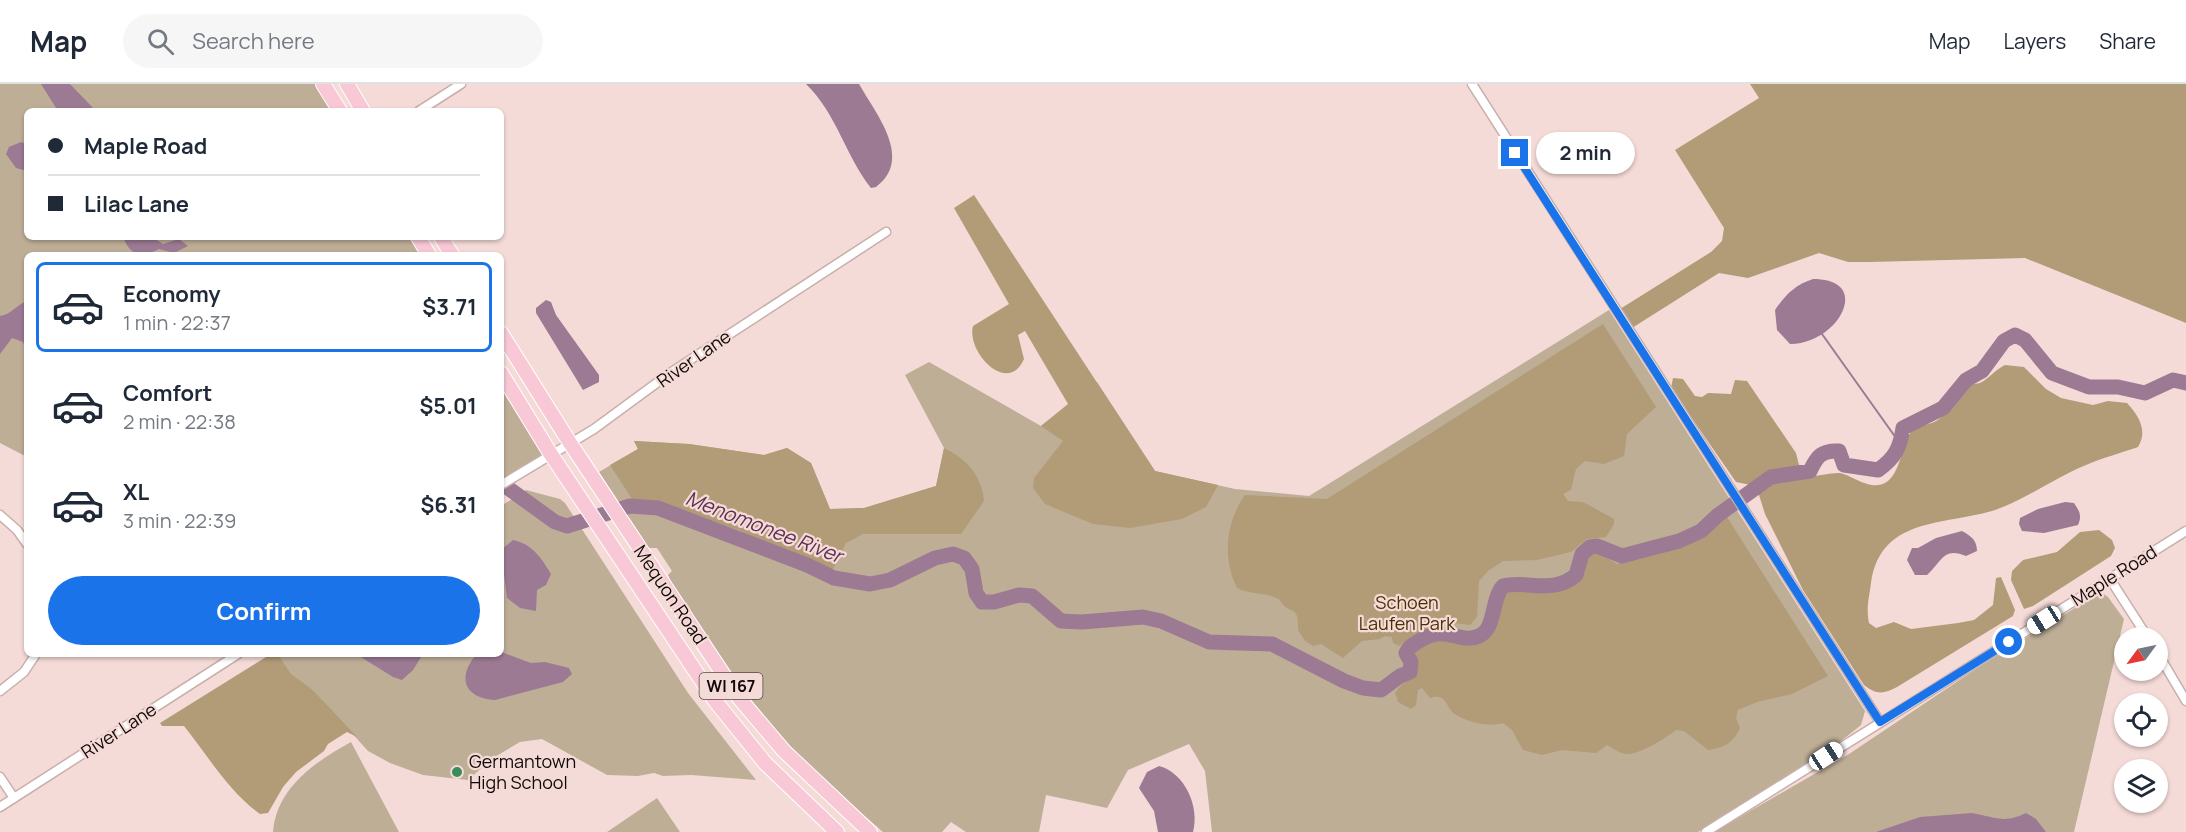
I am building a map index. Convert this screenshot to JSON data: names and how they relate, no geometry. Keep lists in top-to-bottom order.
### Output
{
  "streets": {
    "main road": ["Mequon Road", "WI 167"],
    "street": ["River Lane", "Maple Road"]
  },
  "crossings": [
    ["River Lane", "Mequon Road"]
  ],
  "water": ["Menomonee River"],
  "parks": ["Schoen Laufen Park"],
  "places": ["Germantown High School"],
  "north": "bottom left",
  "page": {
    "header": "Map",
    "search": "Search here",
    "nav": ["Map", "Layers", "Share"],
    "banner": ["Maple Road", "Lilac Lane"],
    "bubble": "2 min",
    "list": [
      {
        "name": "Economy",
        "note": "1 min · 22:37",
        "value": "$3.71"
      },
      {
        "name": "Comfort",
        "note": "2 min · 22:38",
        "value": "$5.01"
      },
      {
        "name": "XL",
        "note": "3 min · 22:39",
        "value": "$6.31"
      }
    ],
    "buttons": "Confirm"
  }
}
